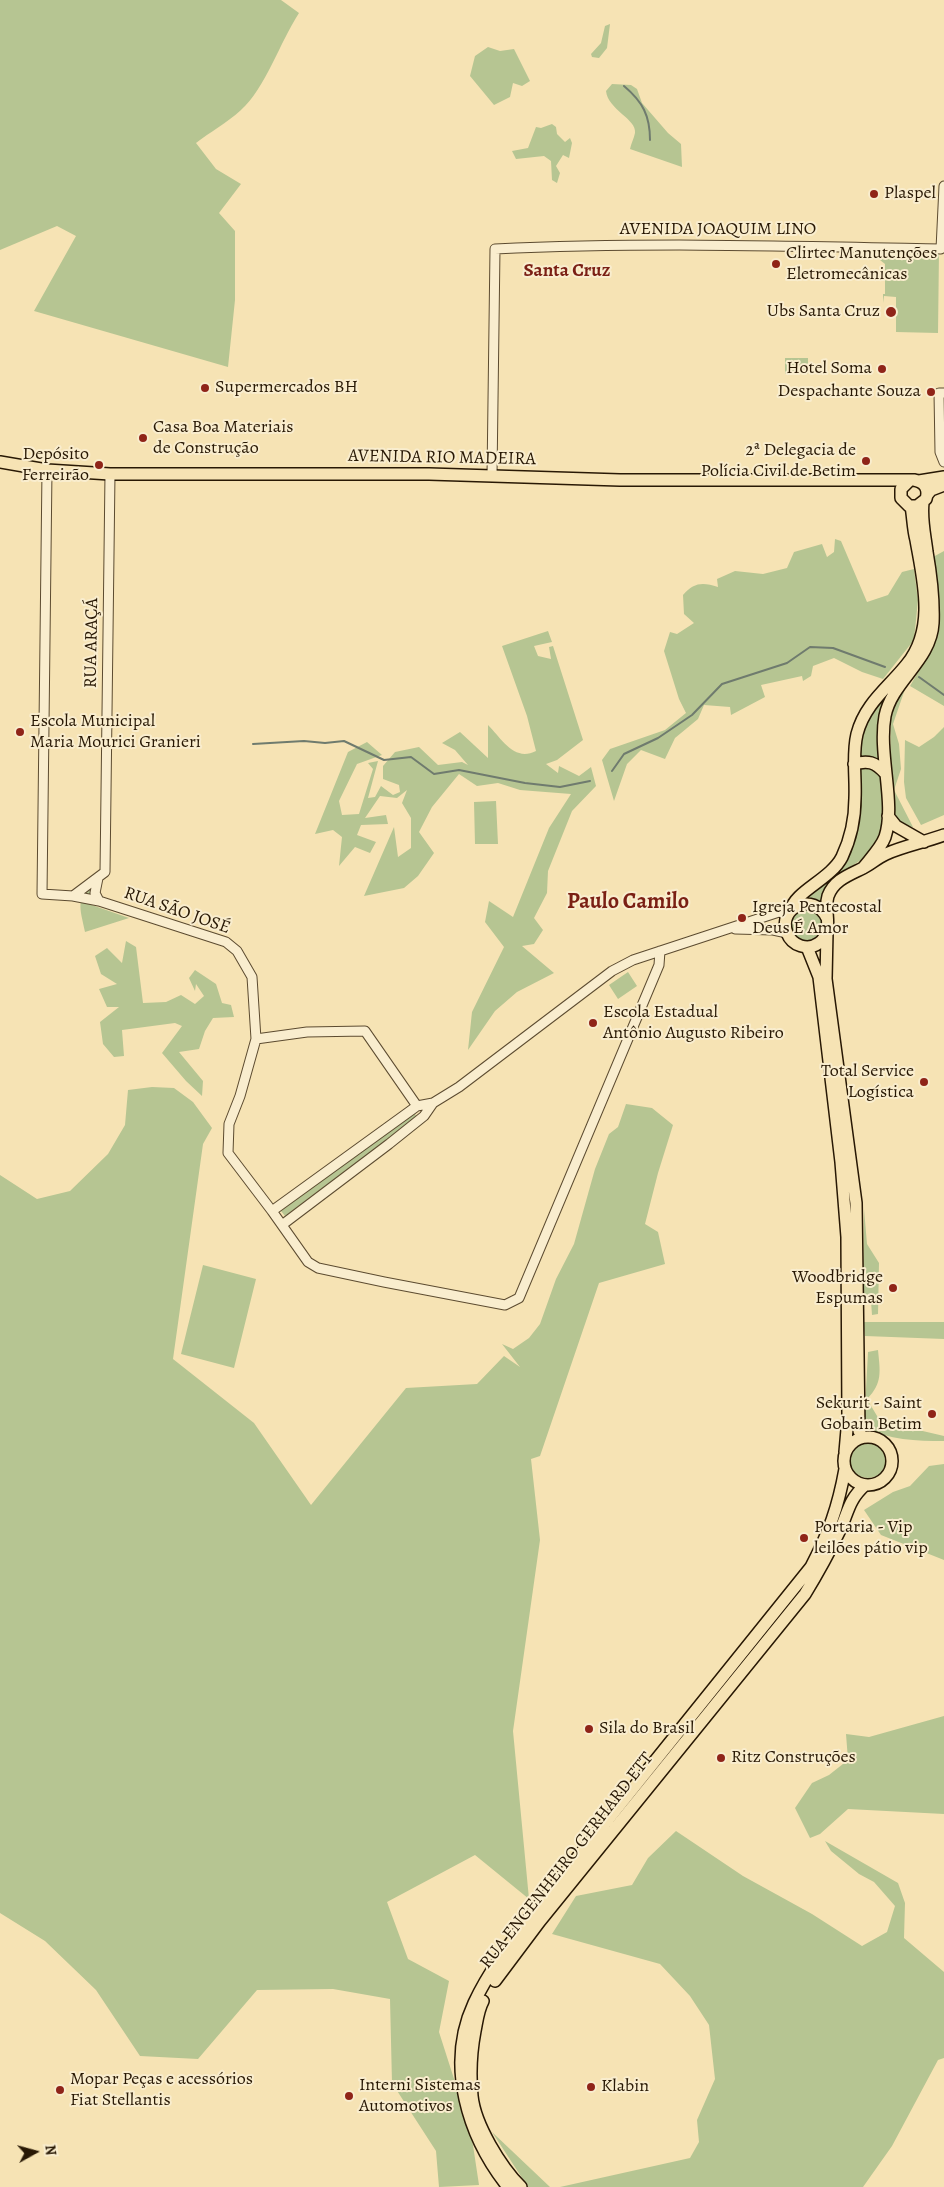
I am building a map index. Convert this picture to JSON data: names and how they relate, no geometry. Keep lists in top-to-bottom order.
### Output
{
  "streets": {
    "main road": ["AVENIDA RIO MADEIRA", "RUA ENGENHEIRO GERHARD ETT"],
    "street": ["AVENIDA JOAQUIM LINO", "RUA ARAÇÁ", "RUA SÃO JOSÉ"]
  },
  "crossings": [
    ["AVENIDA JOAQUIM LINO", "AVENIDA RIO MADEIRA"],
    ["AVENIDA RIO MADEIRA", "RUA ARAÇÁ"],
    ["AVENIDA RIO MADEIRA", "RUA SÃO JOSÉ"],
    ["RUA ARAÇÁ", "RUA SÃO JOSÉ"]
  ],
  "districts": ["Santa Cruz", "Paulo Camilo"],
  "places": [
    "Plaspel",
    "Clirtec Manutenções Eletromecânicas",
    "Ubs Santa Cruz",
    "Hotel Soma",
    "Supermercados BH",
    "Despachante Souza",
    "Casa Boa Materiais de Construção",
    "2ª Delegacia de Polícia Civil de Betim",
    "Depósito Ferreirão",
    "Escola Municipal Maria Mourici Granieri",
    "Igreja Pentecostal Deus É Amor",
    "Escola Estadual Antônio Augusto Ribeiro",
    "Total Service Logística",
    "Woodbridge Espumas",
    "Sekurit - Saint Gobain Betim",
    "Portaria - Vip leilões pátio vip",
    "Sila do Brasil",
    "Ritz Construções",
    "Klabin",
    "Mopar Peças e acessórios Fiat Stellantis",
    "Interni Sistemas Automotivos"
  ],
  "north": "right"
}
